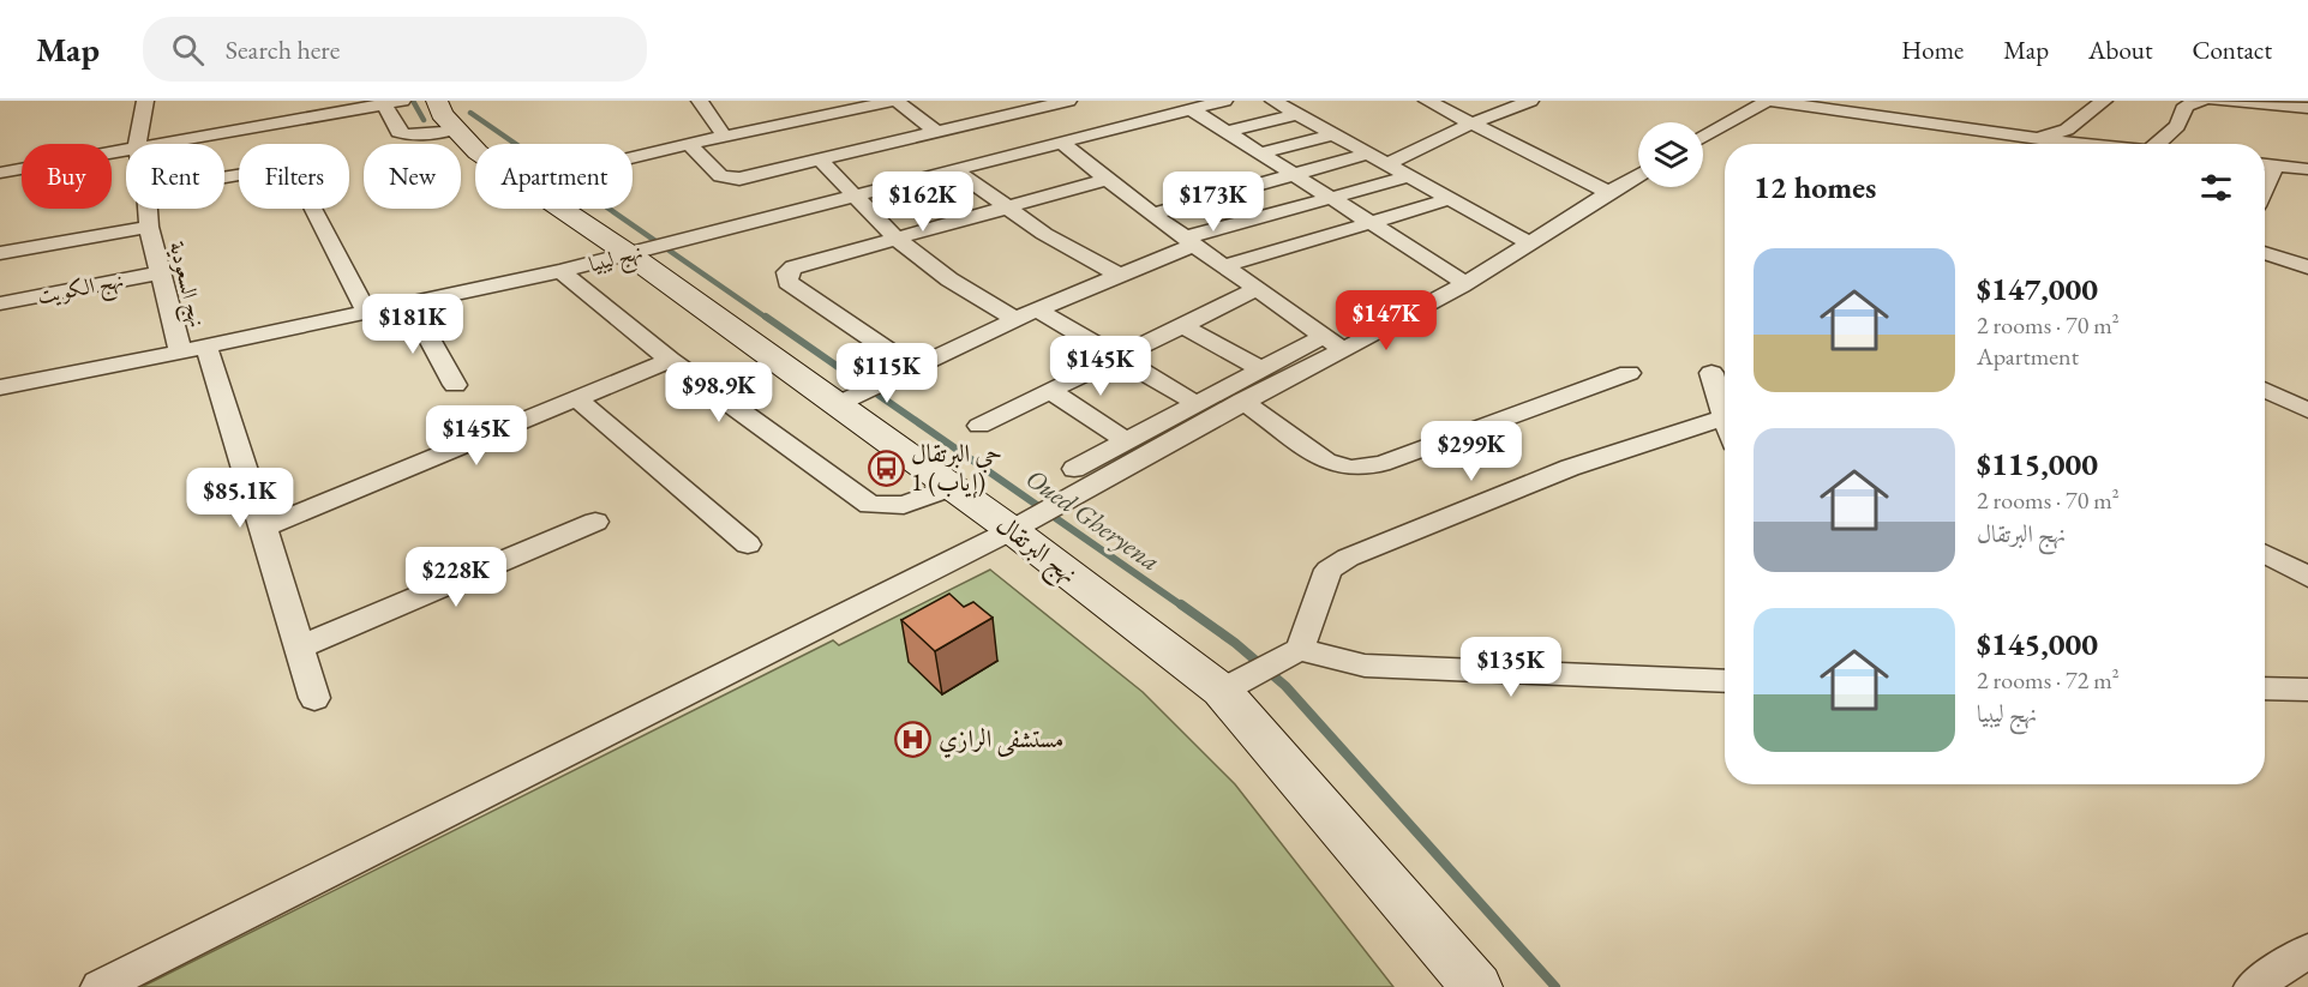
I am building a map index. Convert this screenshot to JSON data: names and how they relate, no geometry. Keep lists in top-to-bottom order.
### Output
{
  "streets": {
    "street": [
      "نهج ليبيا",
      "نهج السعودية",
      "نهج الكويت",
      "نهج البرتقال"
    ]
  },
  "crossings": [
    ["نهج ليبيا", "نهج السعودية"],
    ["نهج ليبيا", "نهج البرتقال"],
    ["نهج السعودية", "نهج الكويت"]
  ],
  "water": ["Oued Gheryena"],
  "places": {
    "bus stop": ["حي البرتقال 1 (إياب)"],
    "hospital": ["مستشفى الرازي"]
  },
  "page": {
    "header": "Map",
    "search": "Search here",
    "nav": [
      "Home",
      "Map",
      "About",
      "Contact"
    ],
    "chip": [
      "Buy",
      "Rent",
      "Filters",
      "New",
      "Apartment"
    ],
    "heading": "12 homes",
    "price": [
      "$162K",
      "$173K",
      "$147K",
      "$181K",
      "$145K",
      "$115K",
      "$98.9K",
      "$145K",
      "$299K",
      "$85.1K",
      "$228K",
      "$135K"
    ],
    "list": [
      {
        "name": "$147,000",
        "note": "2 rooms · 70 m² · Apartment"
      },
      {
        "name": "$115,000",
        "note": "2 rooms · 70 m² · نهج البرتقال"
      },
      {
        "name": "$145,000",
        "note": "2 rooms · 72 m² · نهج ليبيا"
      }
    ]
  }
}
